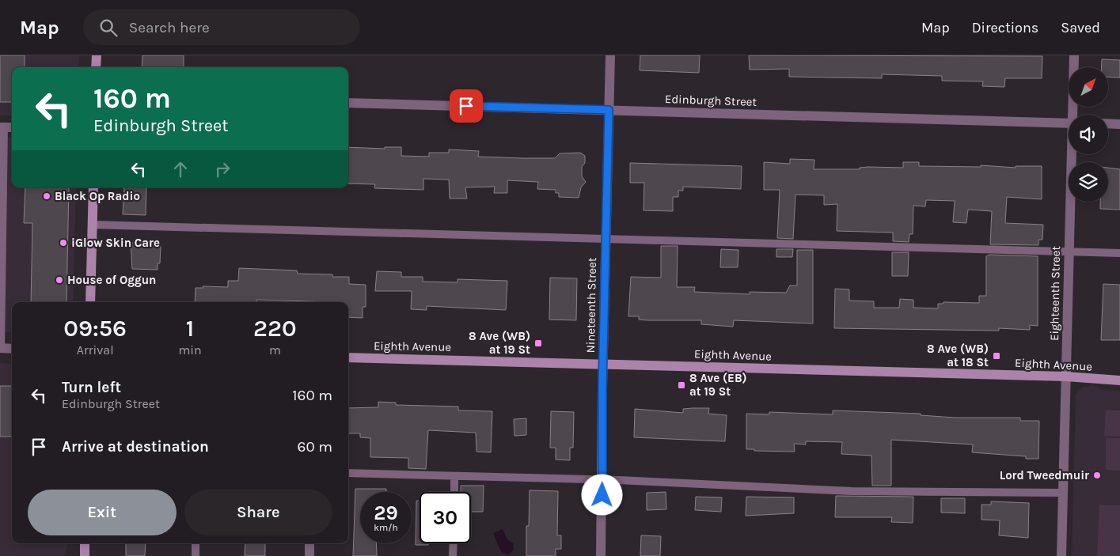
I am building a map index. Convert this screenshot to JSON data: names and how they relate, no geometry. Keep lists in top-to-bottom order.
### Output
{
  "streets": {
    "street": [
      "Edinburgh Street",
      "Eighteenth Street",
      "Nineteenth Street",
      "Eighth Avenue"
    ]
  },
  "crossings": [
    ["Edinburgh Street", "Nineteenth Street"],
    ["Eighteenth Street", "Eighth Avenue"],
    ["Nineteenth Street", "Eighth Avenue"]
  ],
  "places": {
    "other": [
      "Black Op Radio",
      "iGlow Skin Care",
      "House of Oggun",
      "Lord Tweedmuir"
    ],
    "transit": ["8 Ave (WB) at 19 St", "8 Ave (WB) at 18 St", "8 Ave (EB) at 19 St"]
  },
  "north": "top right",
  "page": {
    "header": "Map",
    "search": "Search here",
    "nav": ["Map", "Directions", "Saved"],
    "turn": ["160 m", "Edinburgh Street"],
    "eta": [
      "09:56",
      "Arrival",
      "1",
      "min",
      "220",
      "m"
    ],
    "list": [
      {
        "name": "Turn left",
        "note": "Edinburgh Street",
        "value": "160 m"
      },
      {
        "name": "Arrive at destination",
        "value": "60 m"
      }
    ],
    "buttons": ["Exit", "Share"],
    "speed": "29 km/h",
    "limit": "30"
  }
}
